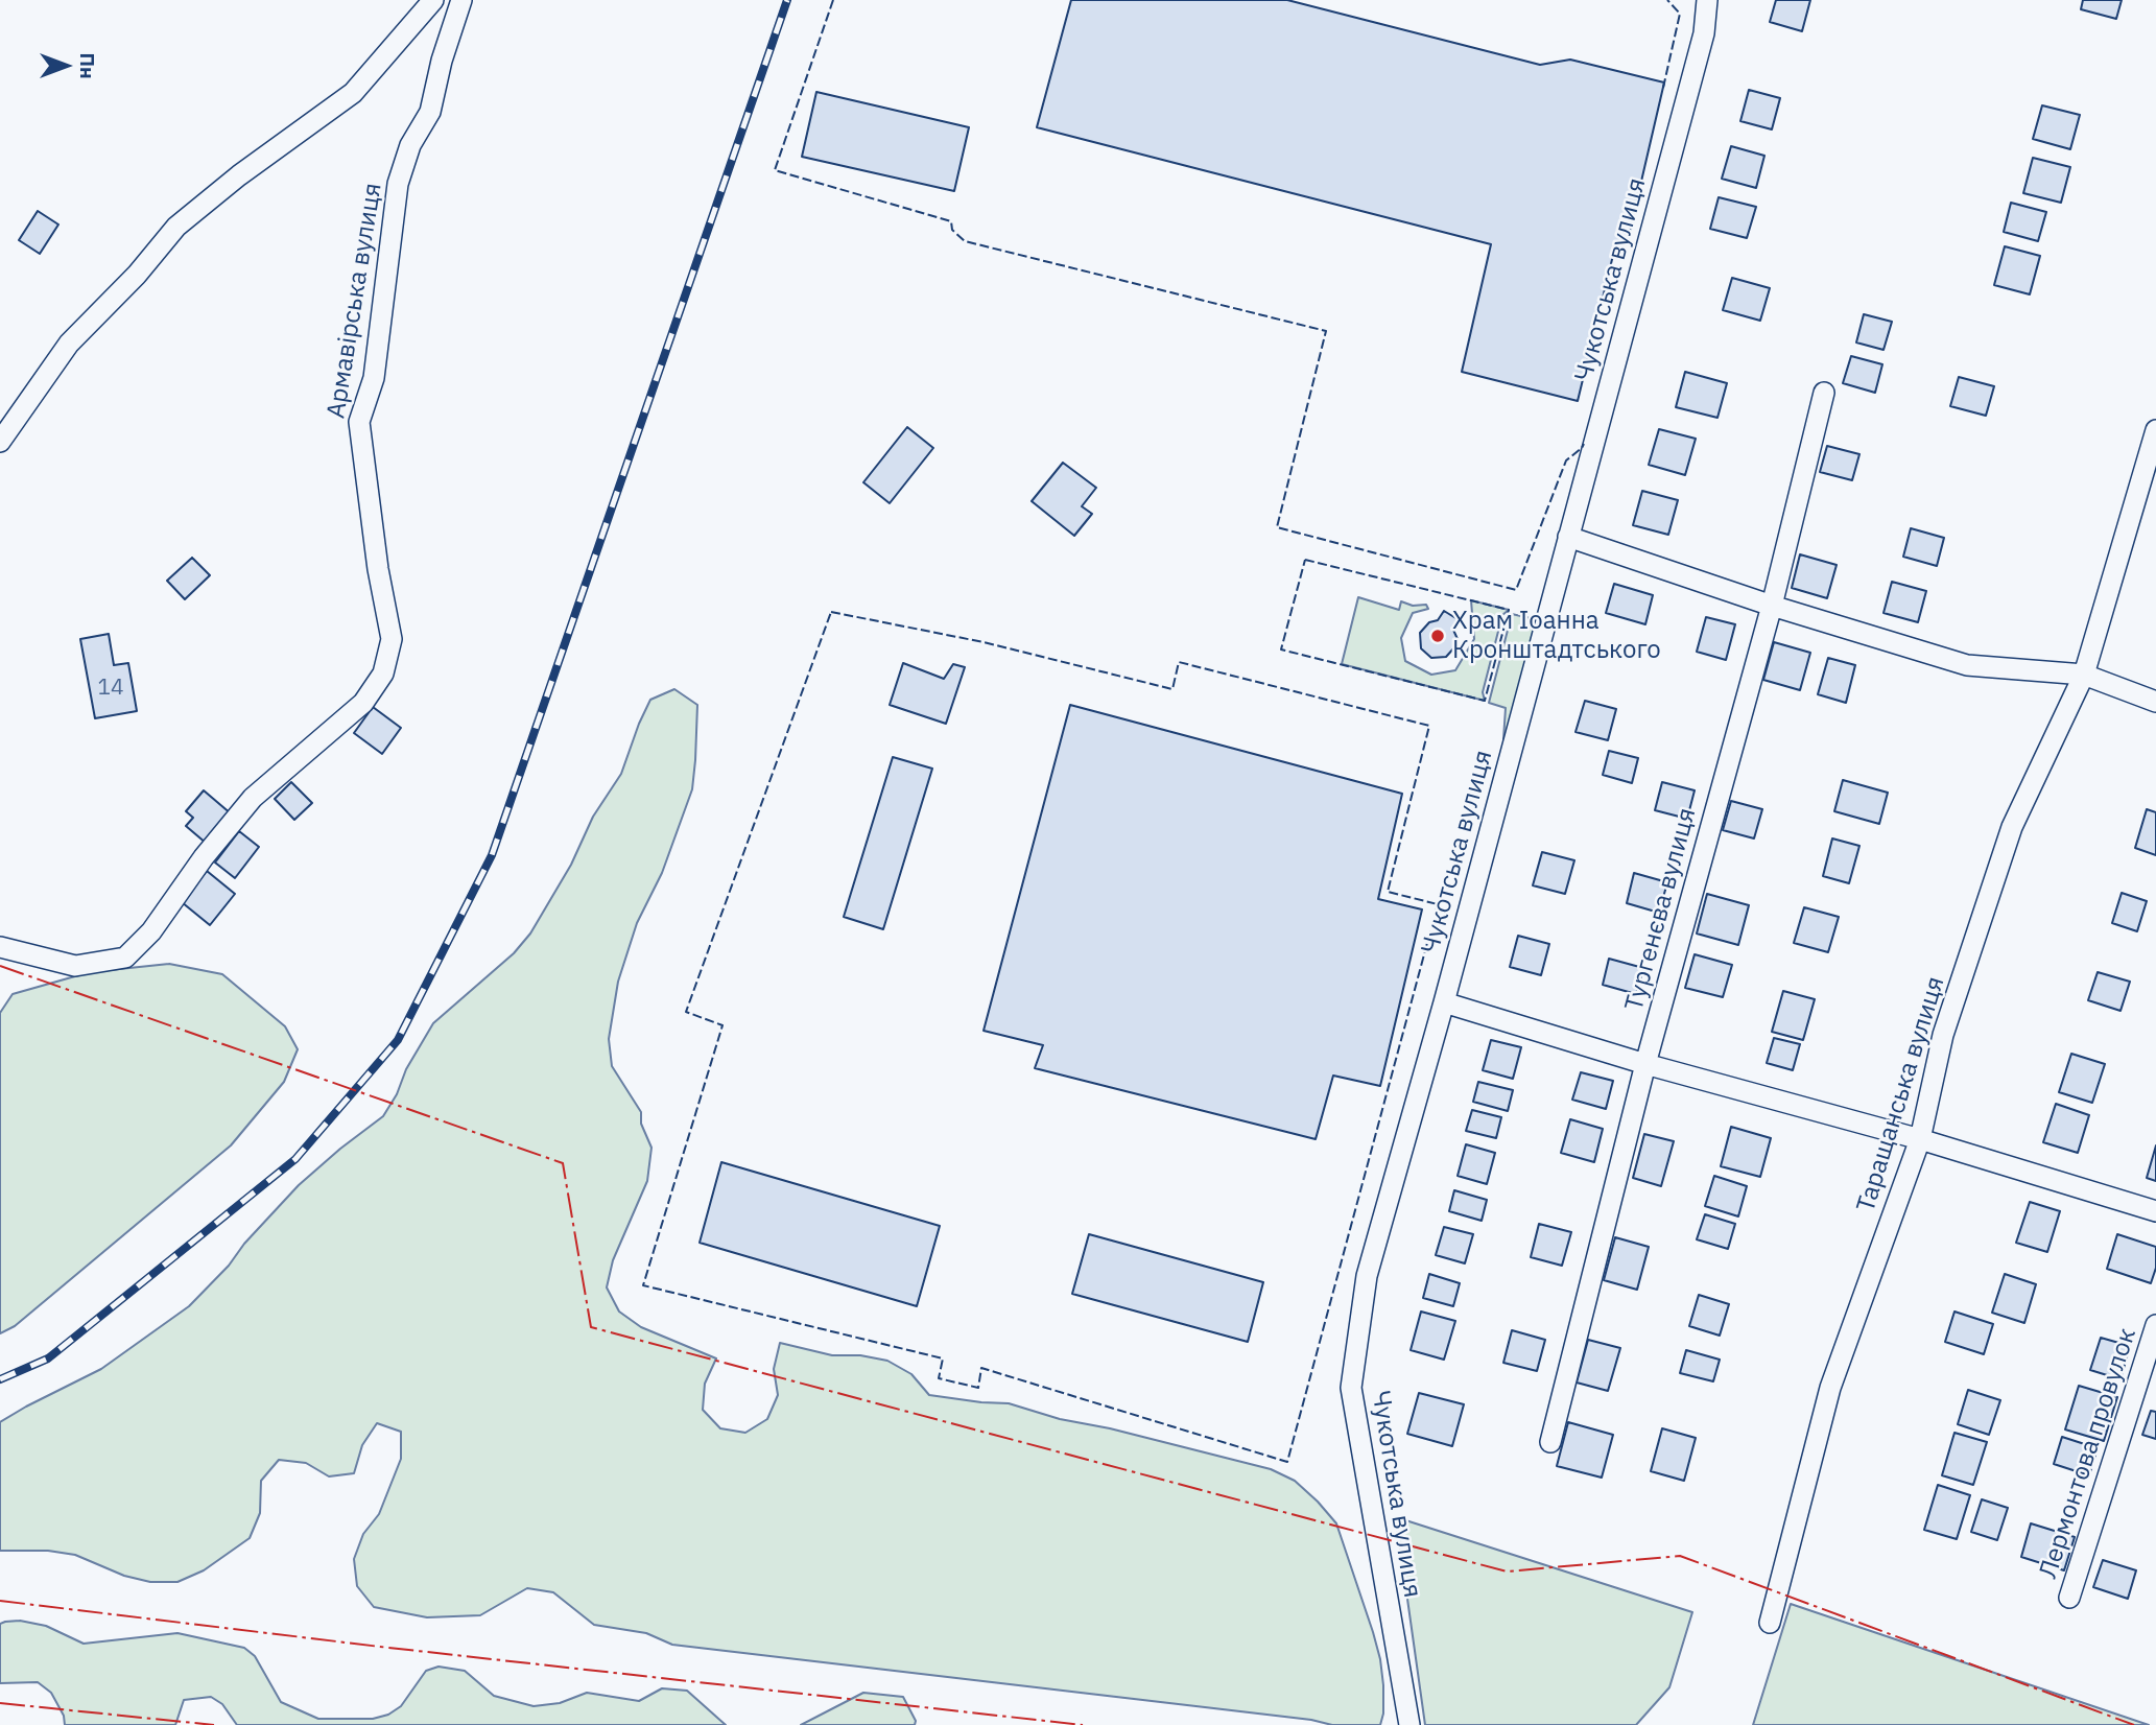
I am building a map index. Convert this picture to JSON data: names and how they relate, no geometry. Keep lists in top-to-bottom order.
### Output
{
  "streets": {
    "street": [
      "Чукотська вулиця",
      "Армавірська вулиця",
      "Тургенєва вулиця",
      "Таращанська вулиця",
      "Лермонтова провулок"
    ]
  },
  "places": ["Храм Іоанна Кронштадтського"],
  "house_numbers": ["14"],
  "north": "right"
}
